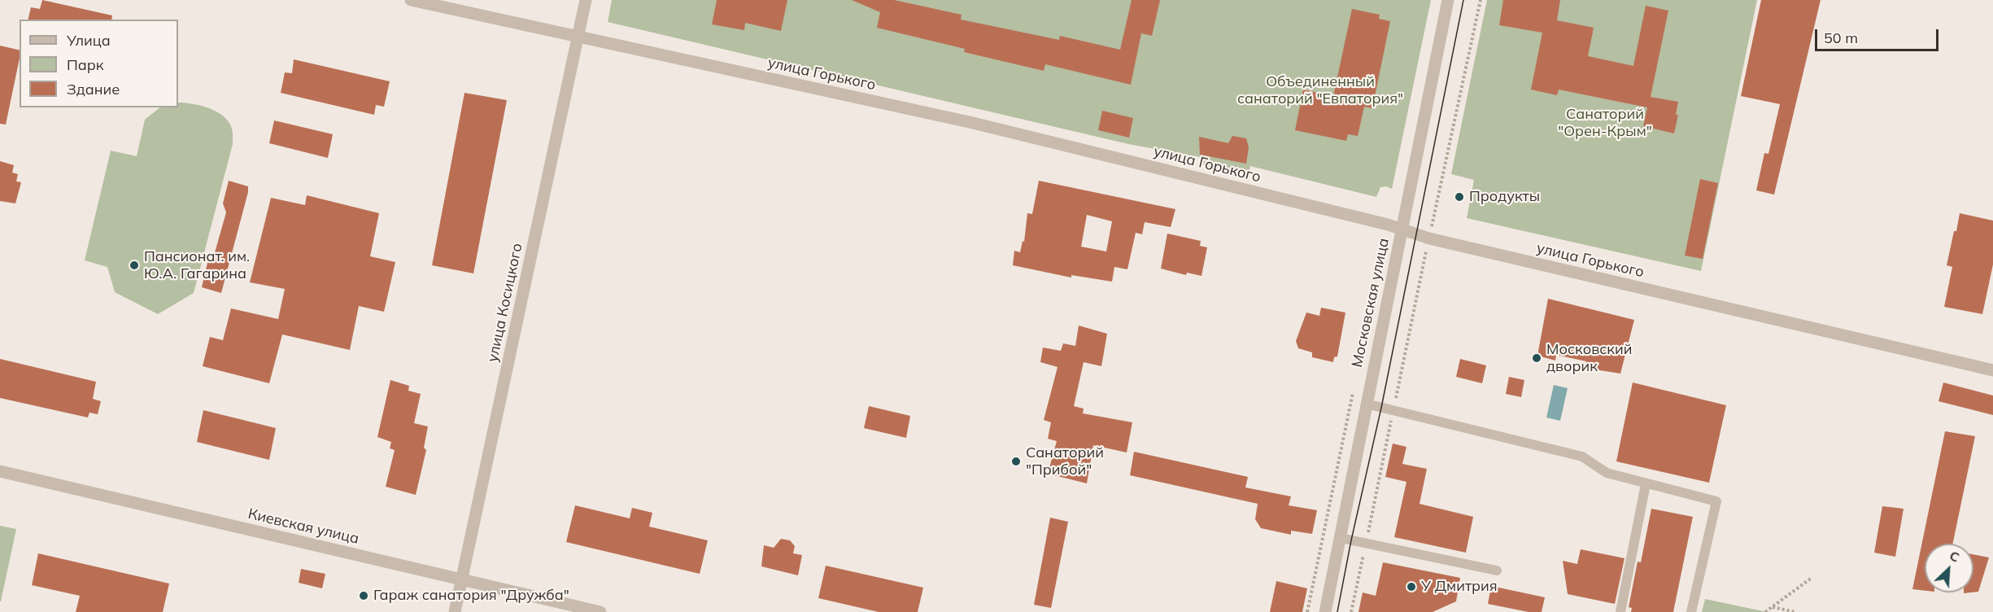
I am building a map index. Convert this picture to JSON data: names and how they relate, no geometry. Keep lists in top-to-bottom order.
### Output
{
  "streets": {
    "street": [
      "улица Горького",
      "улица Косицкого",
      "Московская улица",
      "Киевская улица"
    ]
  },
  "crossings": [
    ["улица Горького", "улица Косицкого"],
    ["улица Горького", "Московская улица"],
    ["улица Косицкого", "Киевская улица"]
  ],
  "parks": ["Объединенный санаторий \"Евпатория\"", "Санаторий \"Орен-Крым\""],
  "places": [
    "Продукты",
    "Пансионат. им. Ю.А. Гагарина",
    "Московский дворик",
    "Санаторий \"Прибой\"",
    "У Дмитрия",
    "Гараж санатория \"Дружба\""
  ],
  "legend": ["Улица", "Парк", "Здание"],
  "scale_bar": "50 m",
  "north": "top right"
}
